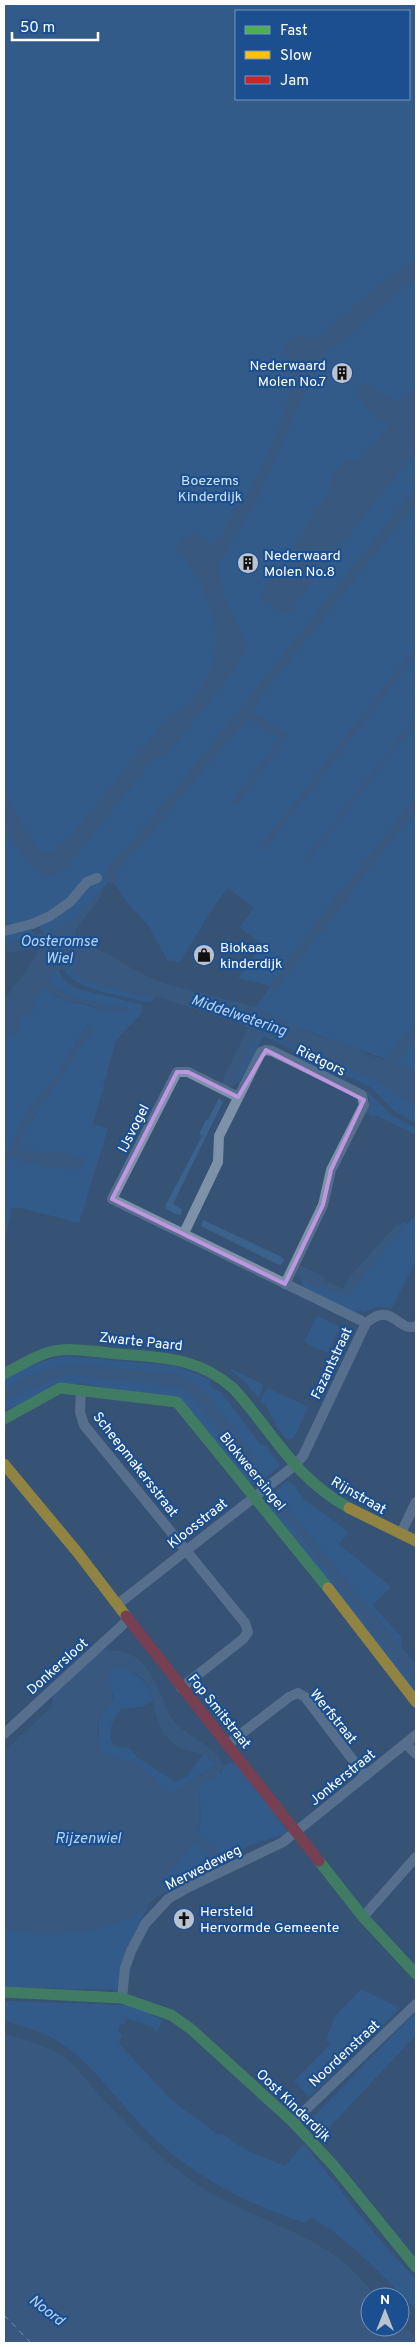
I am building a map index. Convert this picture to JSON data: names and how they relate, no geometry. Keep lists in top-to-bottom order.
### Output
{
  "streets": {
    "street": [
      "Rietgors",
      "IJsvogel",
      "Zwarte Paard",
      "Fazantstraat",
      "Scheepmakersstraat",
      "Blokweersingel",
      "Rijnstraat",
      "Kloosstraat",
      "Donkersloot",
      "Fop Smitstraat",
      "Werfstraat",
      "Jonkerstraat",
      "Merwedeweg",
      "Noordenstraat",
      "Oost Kinderdijk"
    ]
  },
  "crossings": [
    ["Rietgors", "IJsvogel"],
    ["Zwarte Paard", "Fazantstraat"],
    ["Zwarte Paard", "Rijnstraat"],
    ["Zwarte Paard", "Kloosstraat"],
    ["Fazantstraat", "Rijnstraat"],
    ["Fazantstraat", "Kloosstraat"],
    ["Scheepmakersstraat", "Blokweersingel"],
    ["Scheepmakersstraat", "Kloosstraat"],
    ["Scheepmakersstraat", "Fop Smitstraat"],
    ["Blokweersingel", "Kloosstraat"],
    ["Rijnstraat", "Kloosstraat"],
    ["Kloosstraat", "Fop Smitstraat"],
    ["Donkersloot", "Fop Smitstraat"],
    ["Fop Smitstraat", "Werfstraat"],
    ["Fop Smitstraat", "Jonkerstraat"],
    ["Fop Smitstraat", "Merwedeweg"],
    ["Werfstraat", "Jonkerstraat"],
    ["Jonkerstraat", "Merwedeweg"],
    ["Merwedeweg", "Oost Kinderdijk"],
    ["Noordenstraat", "Oost Kinderdijk"]
  ],
  "water": [
    "Oosteromse Wiel",
    "Middelwetering",
    "Rijzenwiel",
    "Noord"
  ],
  "parks": ["Boezems Kinderdijk"],
  "places": {
    "building": ["Nederwaard Molen No.7", "Nederwaard Molen No.8"],
    "shop": ["Biokaas kinderdijk"],
    "church": ["Hersteld Hervormde Gemeente"]
  },
  "legend": ["Fast", "Slow", "Jam"],
  "scale_bar": "50 m",
  "north": "top"
}
